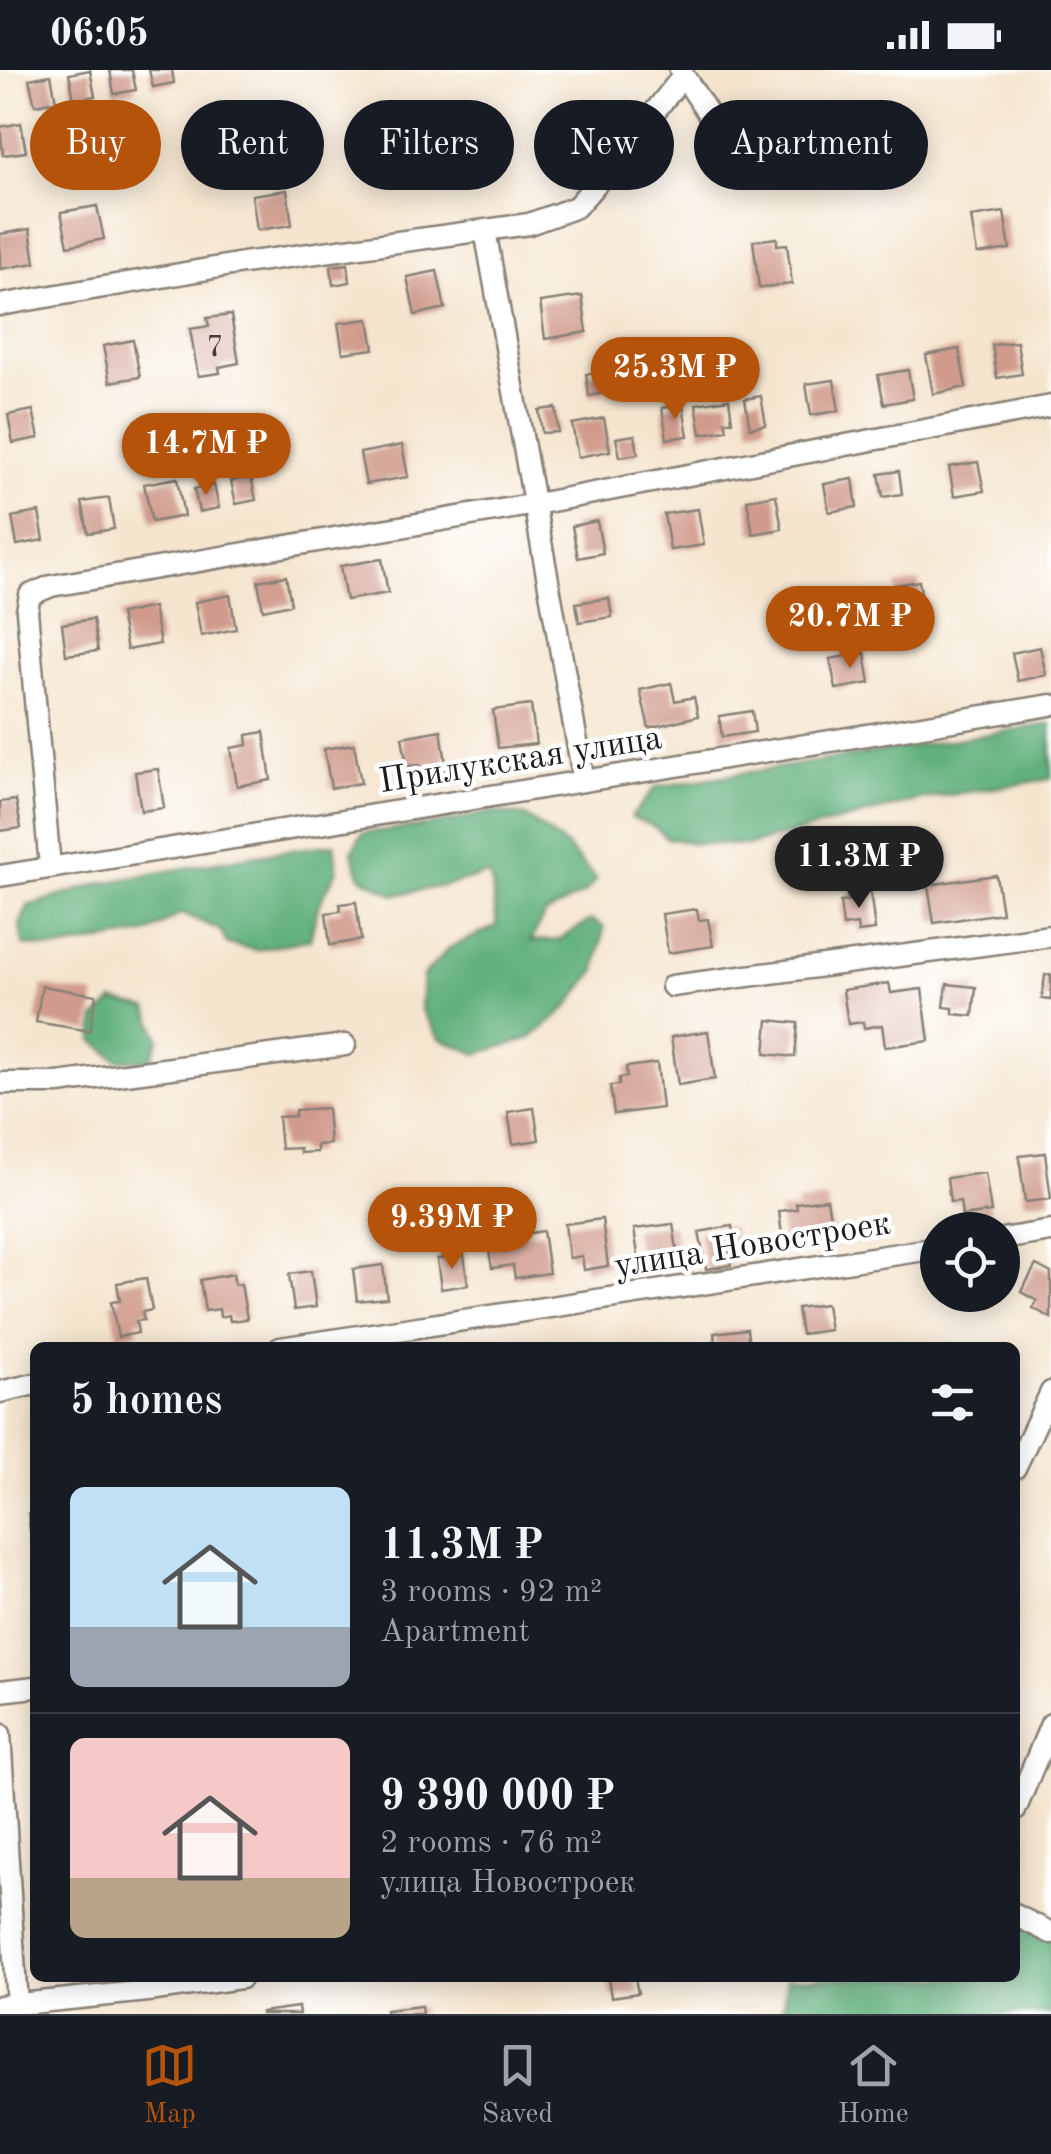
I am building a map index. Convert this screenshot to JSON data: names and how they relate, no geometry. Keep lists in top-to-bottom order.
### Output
{
  "streets": {
    "street": ["Прилукская улица", "улица Новостроек"]
  },
  "house_numbers": ["7"],
  "page": {
    "status": "06:05",
    "chip": [
      "Buy",
      "Rent",
      "Filters",
      "New",
      "Apartment"
    ],
    "price": [
      "25.3M ₽",
      "14.7M ₽",
      "20.7M ₽",
      "11.3M ₽",
      "9.39M ₽"
    ],
    "heading": "5 homes",
    "list": [
      {
        "name": "11.3M ₽",
        "note": "3 rooms · 92 m² · Apartment"
      },
      {
        "name": "9 390 000 ₽",
        "note": "2 rooms · 76 m² · улица Новостроек"
      }
    ],
    "tabs": ["Map", "Saved", "Home"]
  }
}
